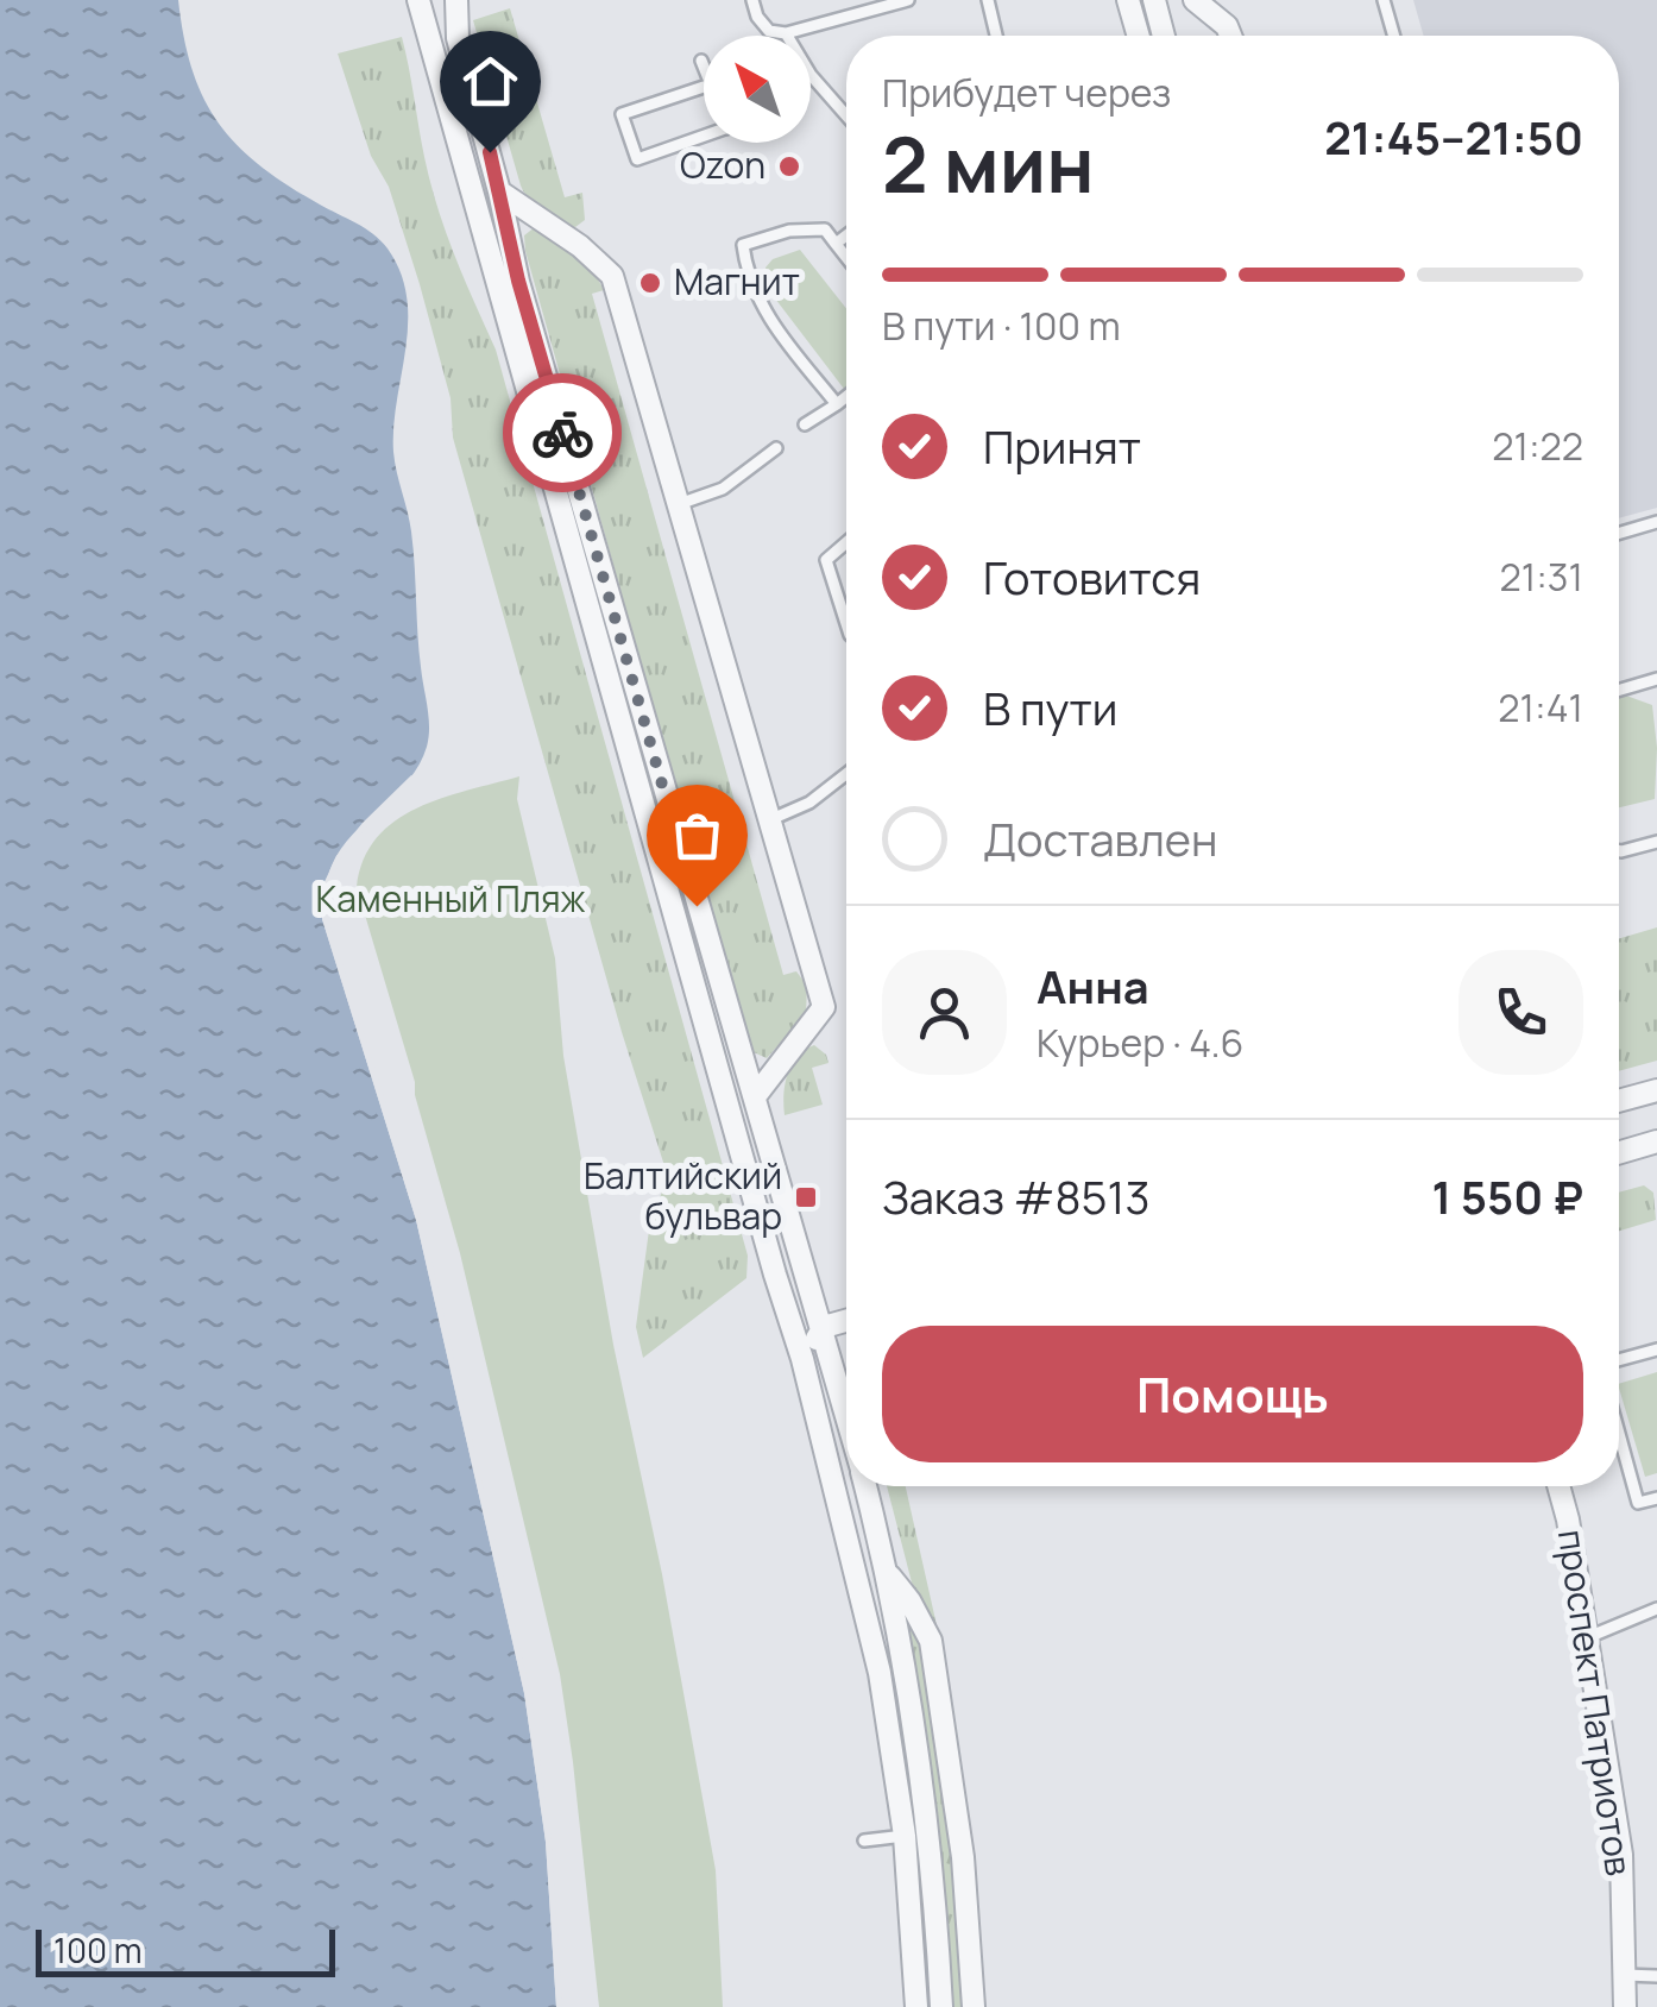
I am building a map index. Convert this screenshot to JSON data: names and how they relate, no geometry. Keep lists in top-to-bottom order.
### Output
{
  "streets": {
    "street": ["проспект Патриотов"]
  },
  "parks": ["Каменный Пляж"],
  "places": {
    "other": ["Ozon", "Магнит"],
    "transit": ["Балтийский бульвар"]
  },
  "scale_bar": "100 m",
  "north": "top left",
  "page": {
    "heading": ["2 мин", "Прибудет через", "21:45–21:50"],
    "panel": [
      "Анна",
      "Курьер · 4.6",
      "Заказ #8513",
      "1 550 ₽"
    ],
    "bar": "В пути · 100 m",
    "list": [
      ["Принят", "21:22"],
      ["Готовится", "21:31"],
      ["В пути", "21:41"],
      "Доставлен"
    ],
    "buttons": "Помощь",
    "scale": "100 m"
  }
}
